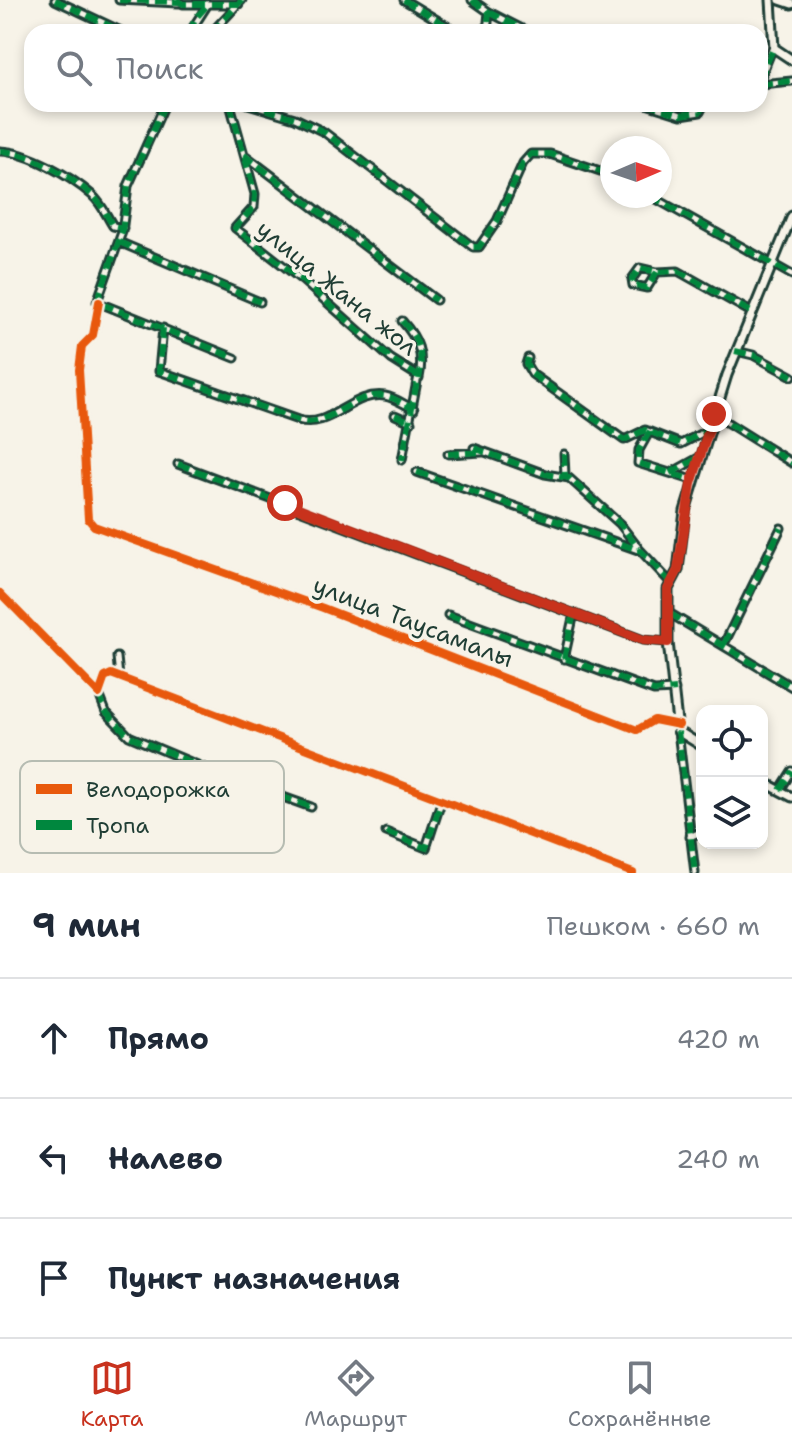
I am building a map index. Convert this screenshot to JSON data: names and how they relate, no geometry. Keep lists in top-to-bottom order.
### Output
{
  "streets": {
    "street": ["улица Жана жол", "улица Таусамалы"]
  },
  "legend": ["Велодорожка", "Тропа"],
  "north": "right",
  "page": {
    "search": "Поиск",
    "heading": ["9 мин", "Пешком · 660 m"],
    "list": [
      ["Прямо", "420 m"],
      ["Налево", "240 m"],
      "Пункт назначения"
    ],
    "nav": ["Карта", "Маршрут", "Сохранённые"]
  }
}
